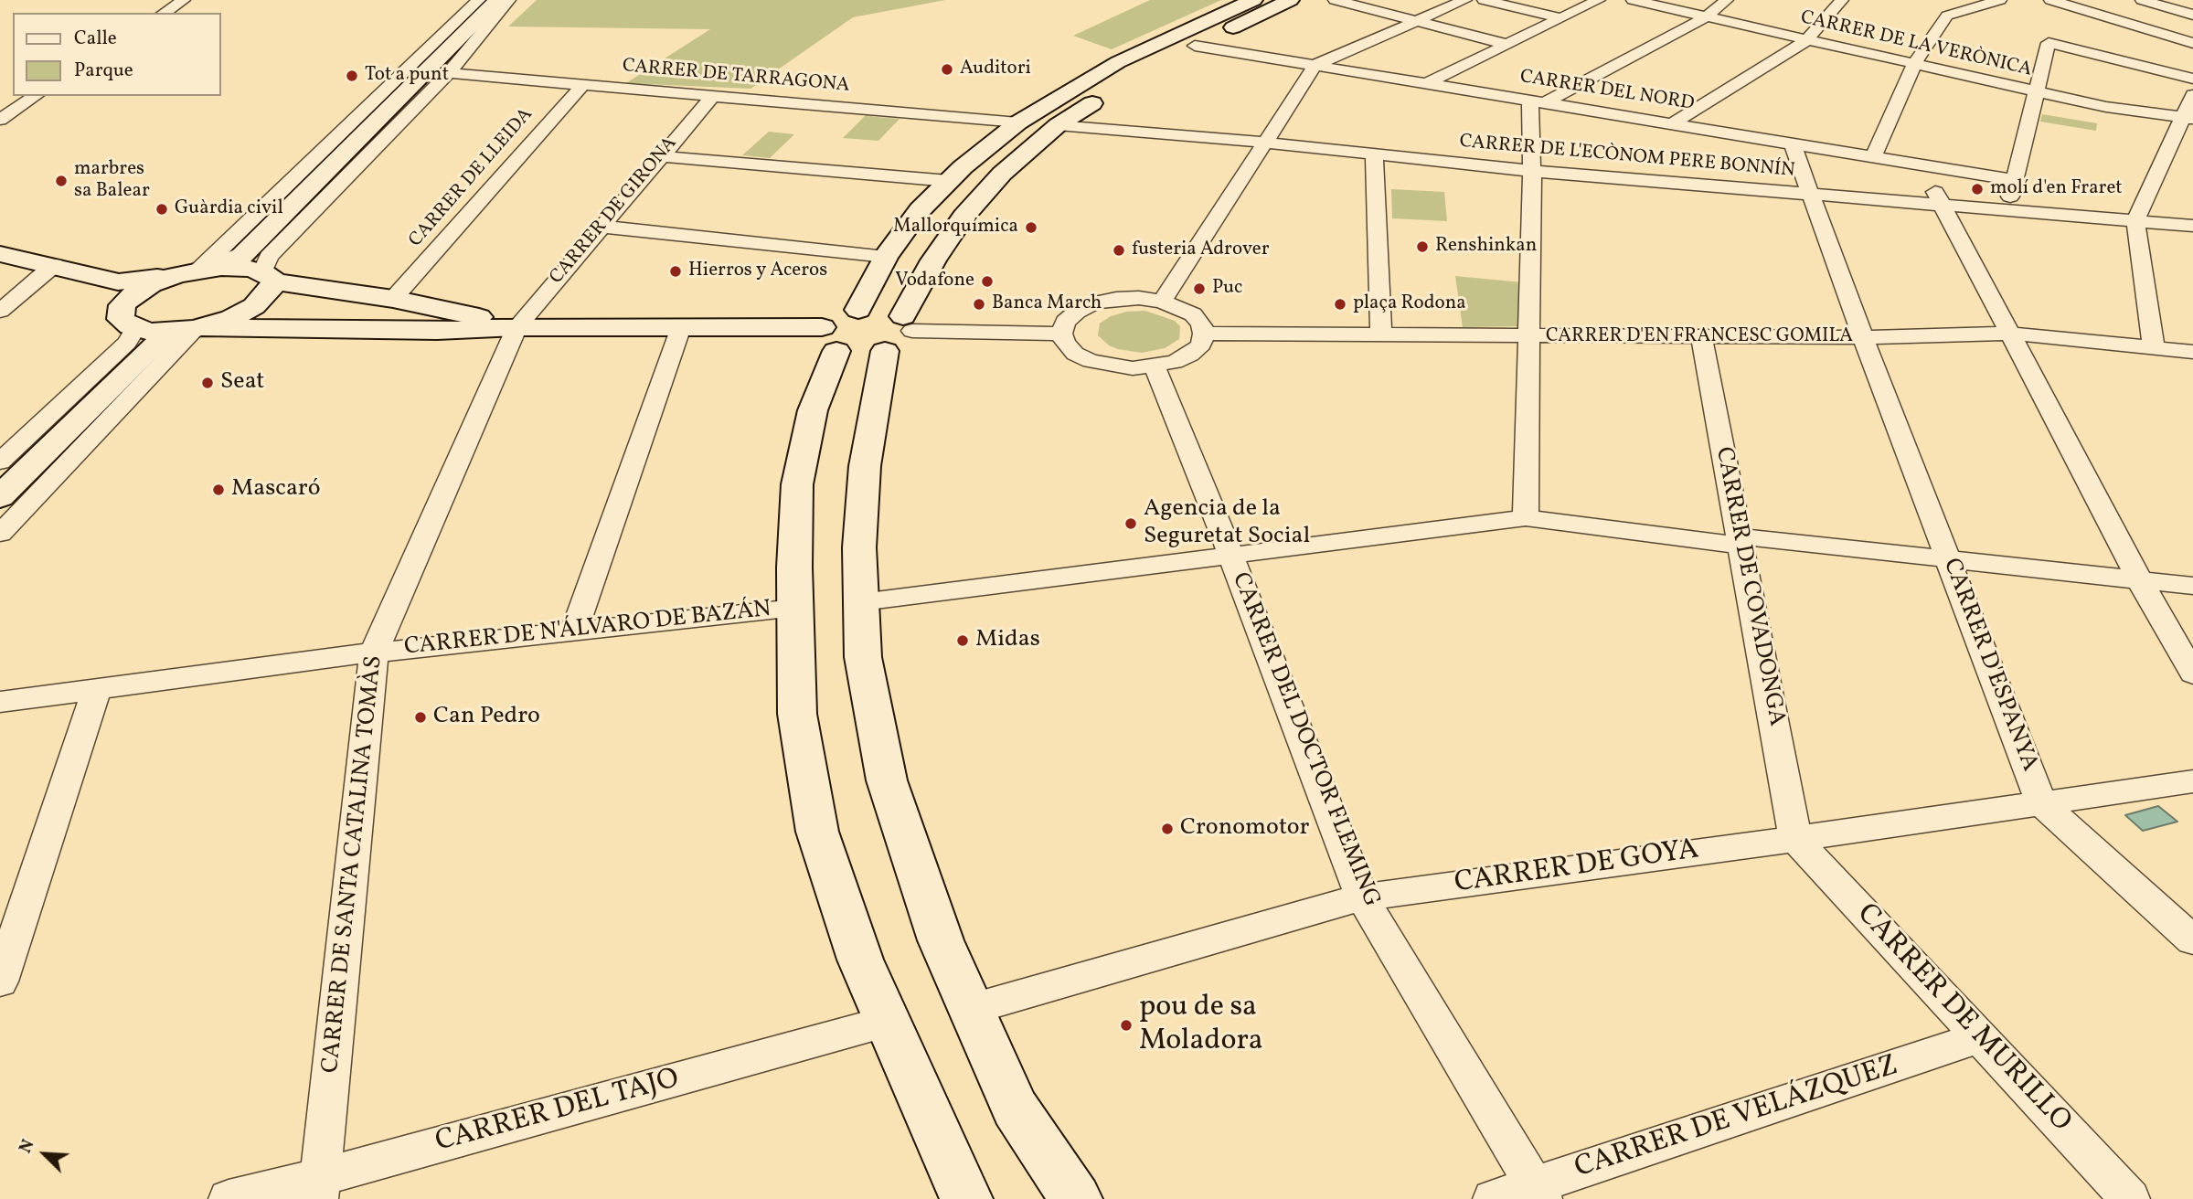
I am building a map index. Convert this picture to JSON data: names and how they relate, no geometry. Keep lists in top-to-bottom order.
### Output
{
  "streets": {
    "street": [
      "CARRER DE LA VERÒNICA",
      "CARRER DE TARRAGONA",
      "CARRER DEL NORD",
      "CARRER DE L'ECÒNOM PERE BONNÍN",
      "CARRER DE LLEIDA",
      "CARRER DE GIRONA",
      "CARRER D'EN FRANCESC GOMILA",
      "CARRER DE COVADONGA",
      "CARRER DE N'ÁLVARO DE BAZÁN",
      "CARRER D'ESPANYA",
      "CARRER DEL DOCTOR FLEMING",
      "CARRER DE SANTA CATALINA TOMÀS",
      "CARRER DE GOYA",
      "CARRER DE MURILLO",
      "CARRER DEL TAJO",
      "CARRER DE VELÁZQUEZ"
    ]
  },
  "crossings": [
    ["CARRER DE TARRAGONA", "CARRER DE LLEIDA"],
    ["CARRER DE TARRAGONA", "CARRER DE GIRONA"],
    ["CARRER DEL NORD", "CARRER D'ESPANYA"],
    ["CARRER DE L'ECÒNOM PERE BONNÍN", "CARRER D'ESPANYA"],
    ["CARRER DE GIRONA", "CARRER DE SANTA CATALINA TOMÀS"],
    ["CARRER D'EN FRANCESC GOMILA", "CARRER DE COVADONGA"],
    ["CARRER D'EN FRANCESC GOMILA", "CARRER D'ESPANYA"],
    ["CARRER DE COVADONGA", "CARRER DE GOYA"],
    ["CARRER DE COVADONGA", "CARRER DE MURILLO"],
    ["CARRER DE N'ÁLVARO DE BAZÁN", "CARRER DE SANTA CATALINA TOMÀS"],
    ["CARRER D'ESPANYA", "CARRER DE GOYA"],
    ["CARRER DEL DOCTOR FLEMING", "CARRER DE GOYA"],
    ["CARRER DEL DOCTOR FLEMING", "CARRER DE VELÁZQUEZ"],
    ["CARRER DE SANTA CATALINA TOMÀS", "CARRER DEL TAJO"],
    ["CARRER DE GOYA", "CARRER DE MURILLO"],
    ["CARRER DE MURILLO", "CARRER DE VELÁZQUEZ"]
  ],
  "places": [
    "Auditori",
    "Tot a punt",
    "marbres sa Balear",
    "molí d'en Fraret",
    "Guàrdia civil",
    "Mallorquímica",
    "Renshinkan",
    "fusteria Adrover",
    "Hierros y Aceros",
    "Vodafone",
    "Puc",
    "Banca March",
    "plaça Rodona",
    "Seat",
    "Mascaró",
    "Agencia de la Seguretat Social",
    "Midas",
    "Can Pedro",
    "Cronomotor",
    "pou de sa Moladora"
  ],
  "legend": ["Calle", "Parque"],
  "north": "top left"
}
